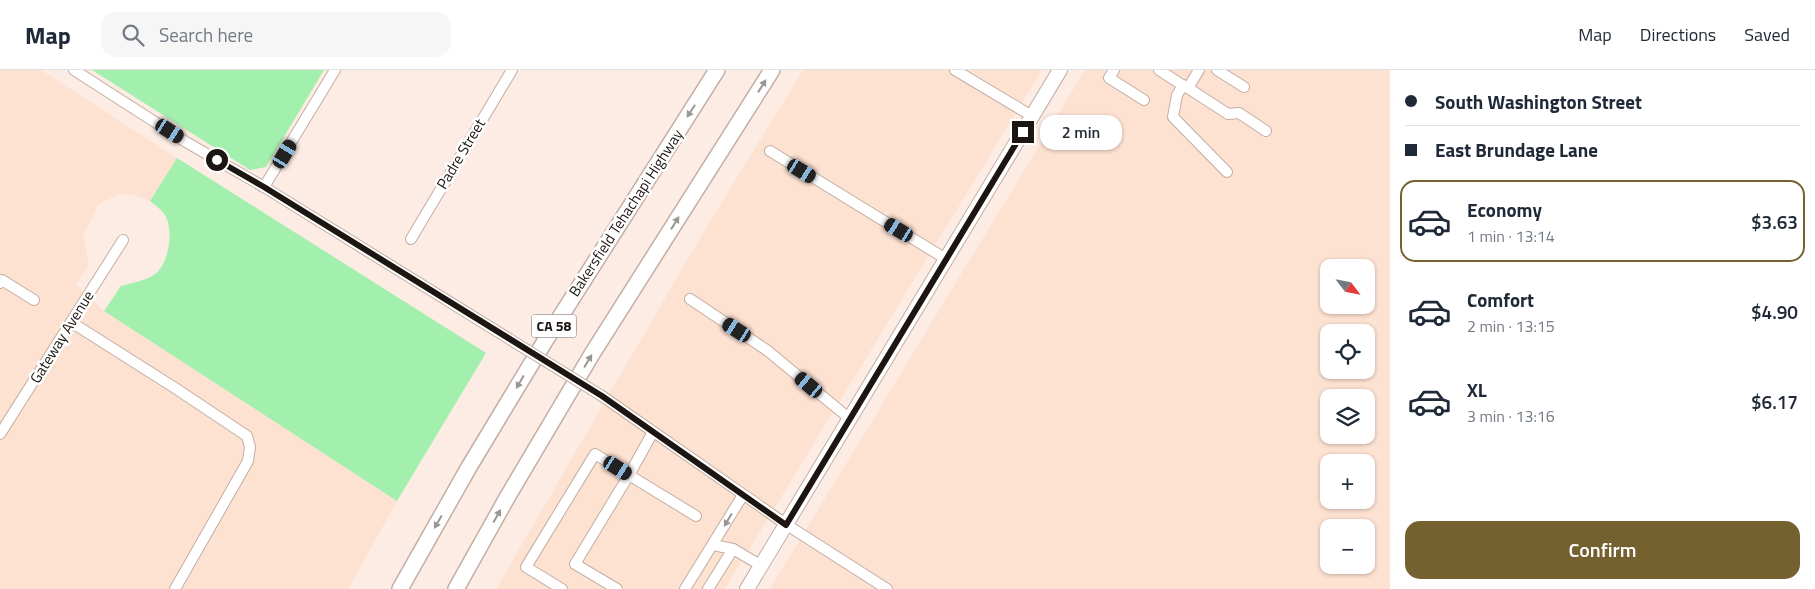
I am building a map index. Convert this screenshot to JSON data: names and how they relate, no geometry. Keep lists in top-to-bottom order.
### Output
{
  "streets": {
    "highway": ["Bakersfield Tehachapi Highway", "CA 58"],
    "street": ["Padre Street", "Gateway Avenue"]
  },
  "north": "bottom right",
  "page": {
    "header": "Map",
    "search": "Search here",
    "nav": ["Map", "Directions", "Saved"],
    "banner": ["South Washington Street", "East Brundage Lane"],
    "bubble": "2 min",
    "list": [
      {
        "name": "Economy",
        "note": "1 min · 13:14",
        "value": "$3.63"
      },
      {
        "name": "Comfort",
        "note": "2 min · 13:15",
        "value": "$4.90"
      },
      {
        "name": "XL",
        "note": "3 min · 13:16",
        "value": "$6.17"
      }
    ],
    "map_buttons": ["+", "−"],
    "buttons": "Confirm"
  }
}
